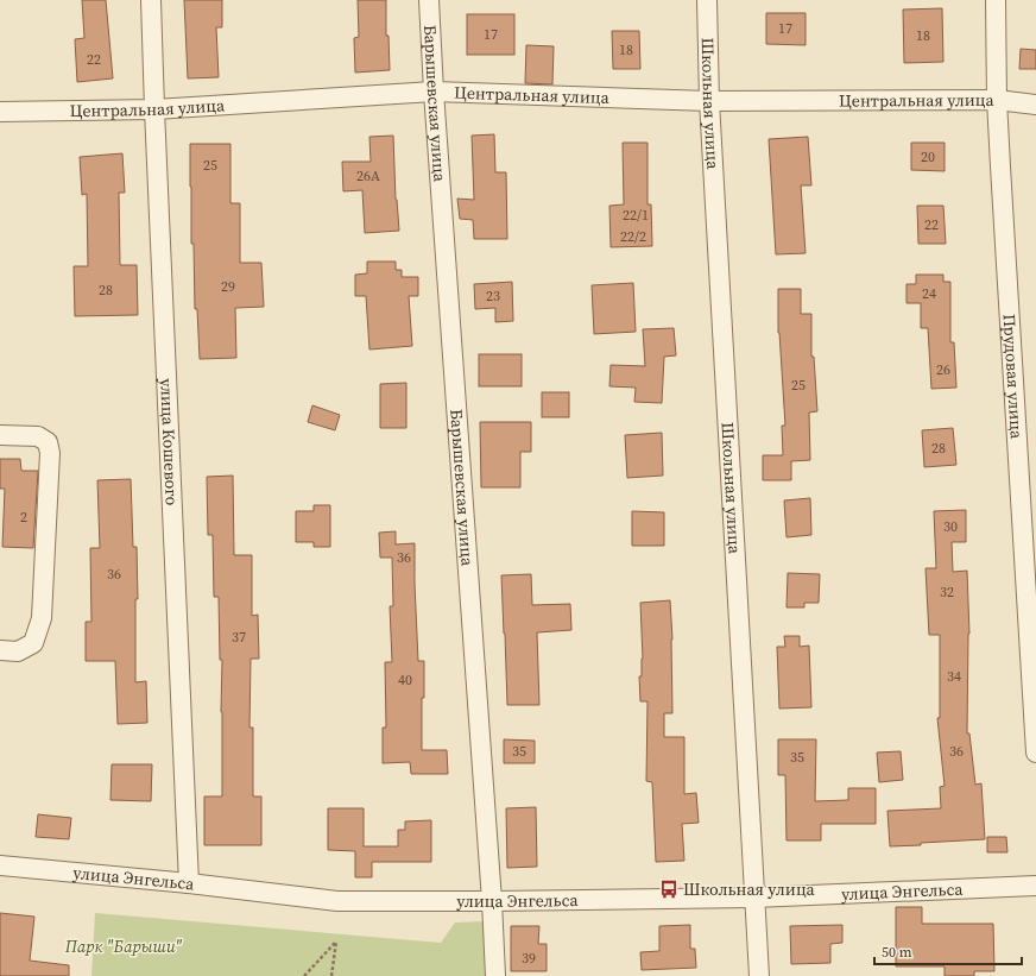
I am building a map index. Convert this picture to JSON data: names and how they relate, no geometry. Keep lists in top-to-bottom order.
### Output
{
  "streets": {
    "street": [
      "Центральная улица",
      "Барышевская улица",
      "Школьная улица",
      "Прудовая улица",
      "улица Кошевого",
      "улица Энгельса"
    ]
  },
  "crossings": [
    ["Центральная улица", "Барышевская улица"],
    ["Центральная улица", "Школьная улица"],
    ["Центральная улица", "Прудовая улица"],
    ["Центральная улица", "улица Кошевого"],
    ["Барышевская улица", "улица Энгельса"],
    ["Школьная улица", "улица Энгельса"],
    ["улица Кошевого", "улица Энгельса"]
  ],
  "parks": ["Парк \"Барыши\""],
  "places": {
    "bus stop": ["Школьная улица"]
  },
  "house_numbers": [
    "17",
    "17",
    "18",
    "18",
    "22",
    "20",
    "25",
    "26А",
    "22/1",
    "22",
    "22/2",
    "29",
    "28",
    "24",
    "23",
    "26",
    "25",
    "28",
    "2",
    "30",
    "36",
    "36",
    "32",
    "37",
    "34",
    "40",
    "35",
    "36",
    "35",
    "39"
  ],
  "scale_bar": "50 m"
}
